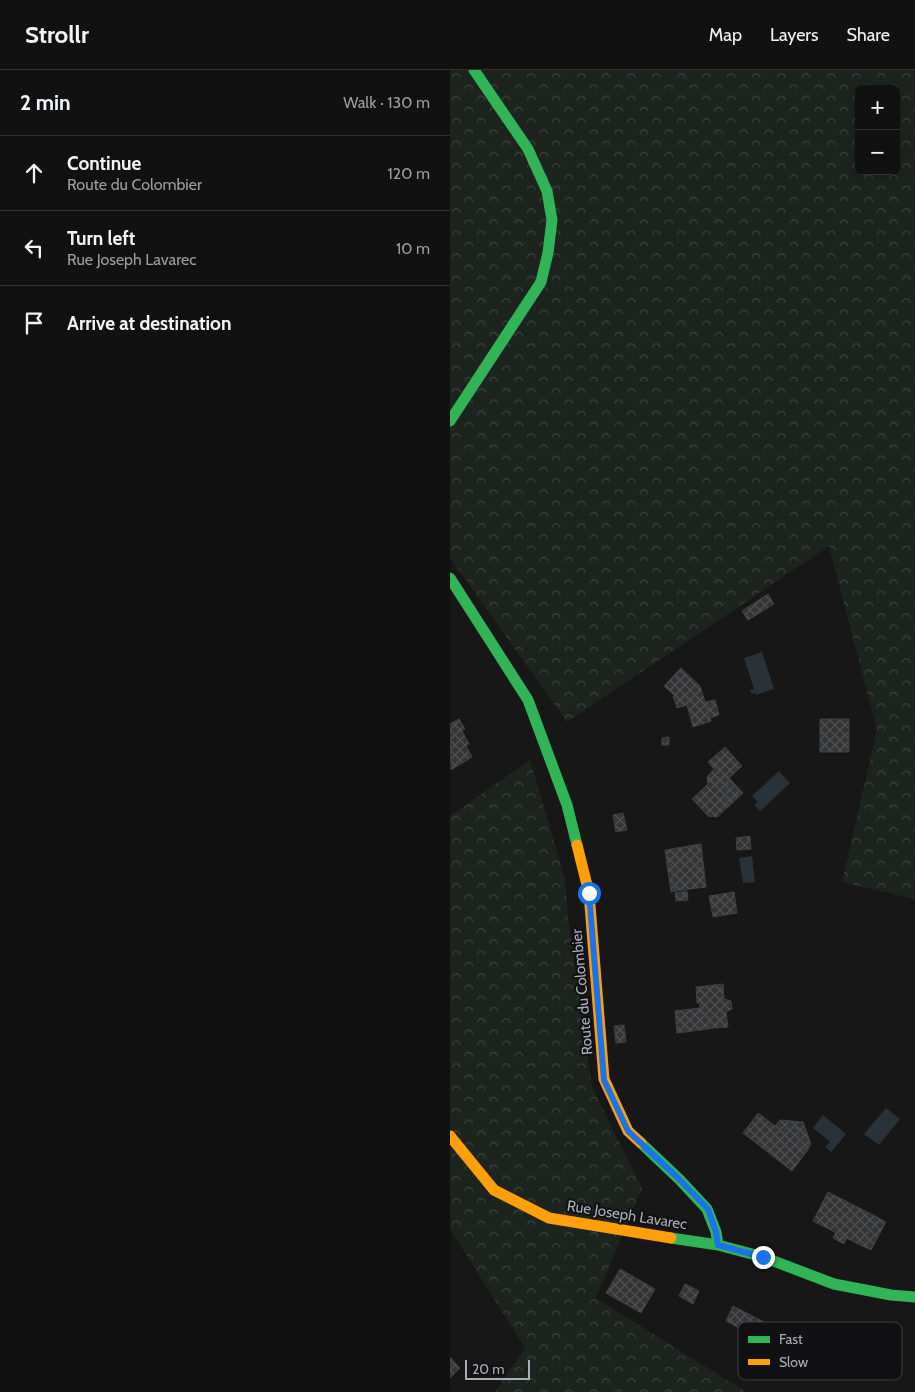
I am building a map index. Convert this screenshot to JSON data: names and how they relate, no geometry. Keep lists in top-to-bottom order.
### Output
{
  "streets": {
    "street": ["Route du Colombier", "Rue Joseph Lavarec"]
  },
  "crossings": [
    ["Route du Colombier", "Rue Joseph Lavarec"]
  ],
  "legend": ["Fast", "Slow"],
  "scale_bar": "20 m",
  "page": {
    "header": "Strollr",
    "nav": ["Map", "Layers", "Share"],
    "heading": ["2 min", "Walk · 130 m"],
    "map_buttons": ["+", "−"],
    "list": [
      ["Continue", "Route du Colombier", "120 m"],
      ["Turn left", "Rue Joseph Lavarec", "10 m"],
      "Arrive at destination"
    ],
    "scale": "20 m"
  }
}
